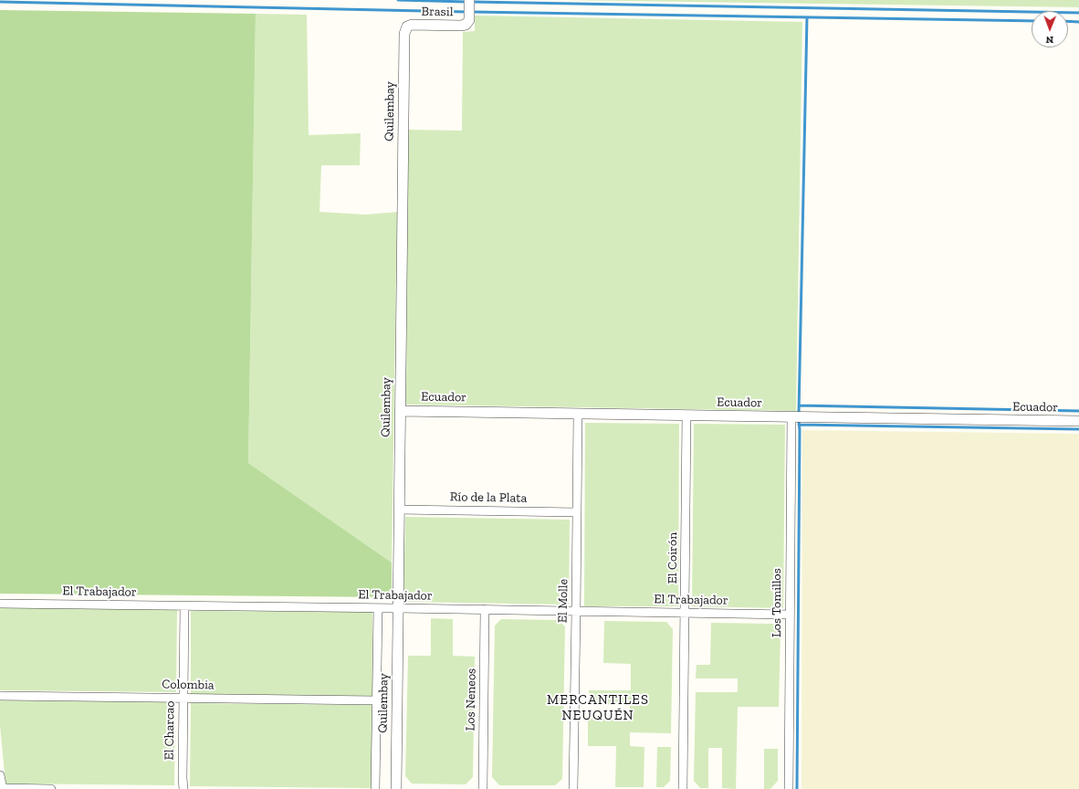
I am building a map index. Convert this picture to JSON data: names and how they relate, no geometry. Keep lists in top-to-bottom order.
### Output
{
  "streets": {
    "street": [
      "Brasil",
      "Quilembay",
      "Ecuador",
      "Río de la Plata",
      "El Coirón",
      "El Trabajador",
      "El Molle",
      "Los Tomillos",
      "Colombia",
      "Los Neneos",
      "El Charcao"
    ]
  },
  "crossings": [
    ["Brasil", "Quilembay"],
    ["Quilembay", "Ecuador"],
    ["Quilembay", "Río de la Plata"],
    ["Quilembay", "El Trabajador"],
    ["Quilembay", "Colombia"],
    ["Ecuador", "El Coirón"],
    ["Ecuador", "El Molle"],
    ["Ecuador", "Los Tomillos"],
    ["Río de la Plata", "El Molle"],
    ["El Coirón", "El Trabajador"],
    ["El Trabajador", "El Molle"],
    ["El Trabajador", "Los Tomillos"],
    ["El Trabajador", "Los Neneos"],
    ["El Trabajador", "El Charcao"],
    ["Colombia", "El Charcao"]
  ],
  "districts": ["MERCANTILES NEUQUÉN"],
  "north": "bottom"
}
